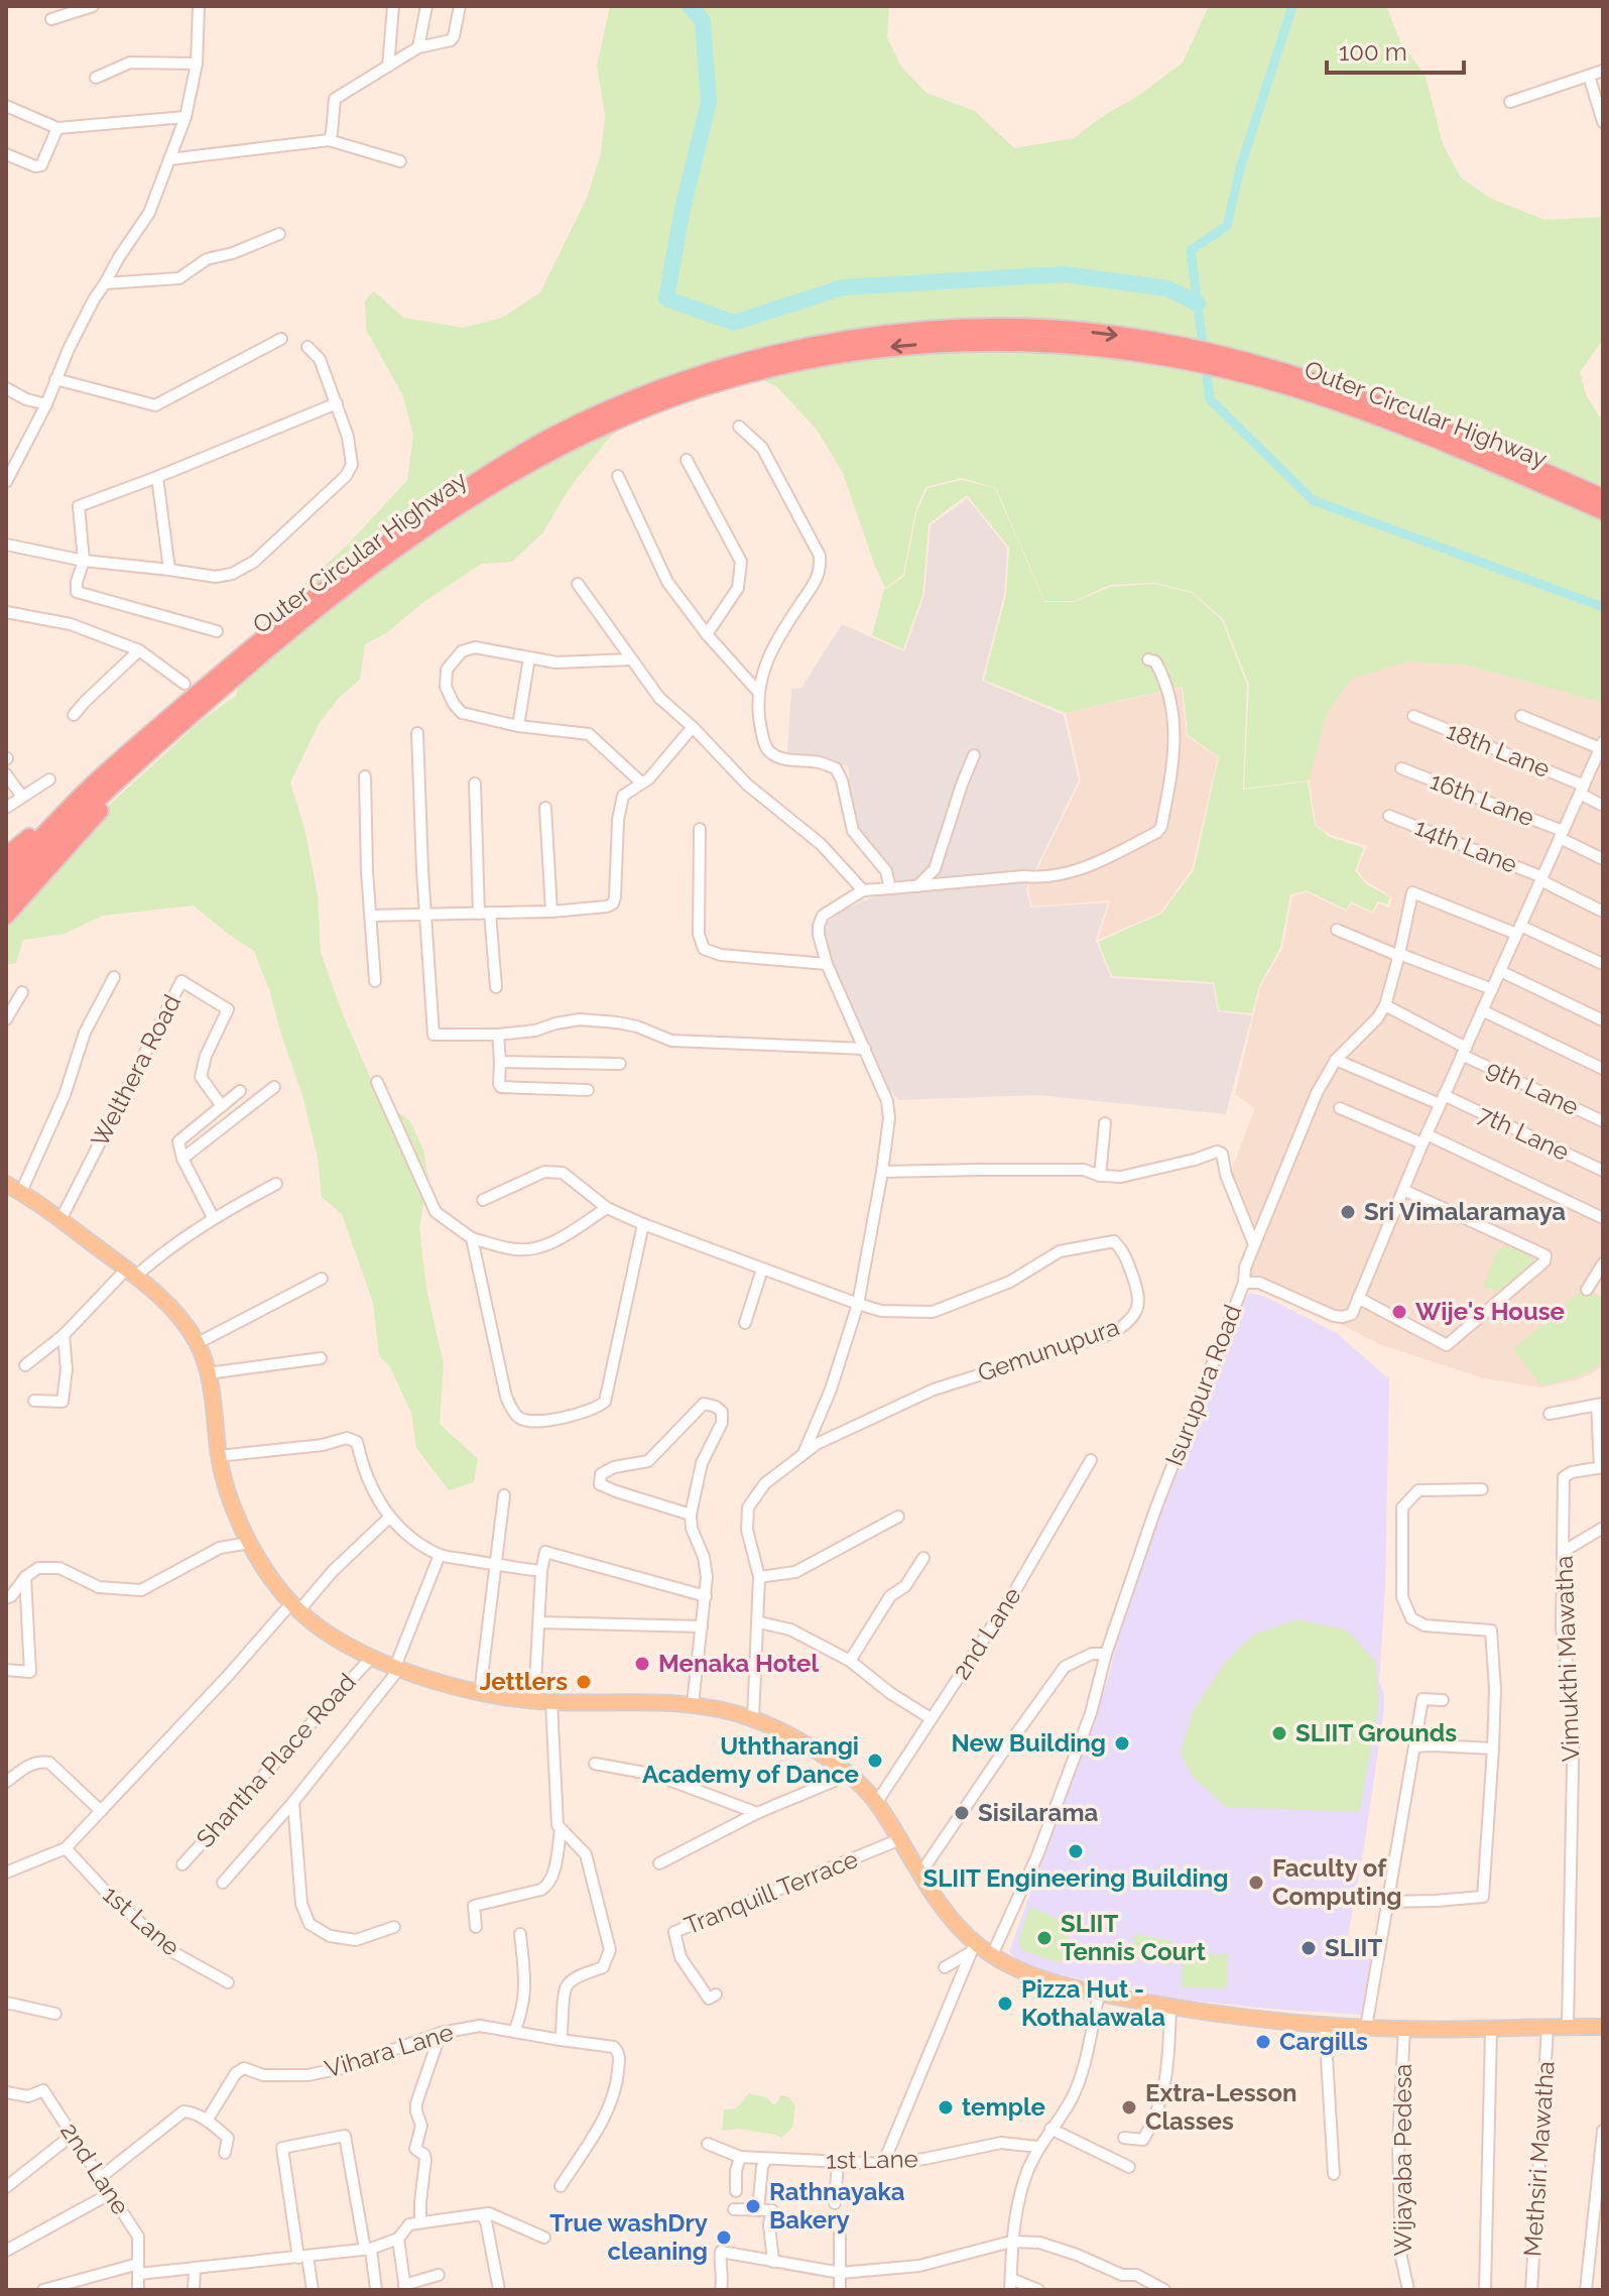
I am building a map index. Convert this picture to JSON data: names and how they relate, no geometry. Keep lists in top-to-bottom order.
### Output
{
  "streets": {
    "highway": ["Outer Circular Highway"],
    "street": [
      "18th Lane",
      "16th Lane",
      "14th Lane",
      "Welthera Road",
      "9th Lane",
      "7th Lane",
      "Gemunupura",
      "Isurupura Road",
      "2nd Lane",
      "Vimukthi Mawatha",
      "Shantha Place Road",
      "Tranquill Terrace",
      "1st Lane",
      "Vihara Lane",
      "Methsiri Mawatha",
      "Wijayaba Pedesa"
    ]
  },
  "places": [
    "Sri Vimalaramaya",
    "Wije's House",
    "Menaka Hotel",
    "Jettlers",
    "SLIIT Grounds",
    "New Building",
    "Uththarangi Academy of Dance",
    "Sisilarama",
    "SLIIT Engineering Building",
    "Faculty of Computing",
    "SLIIT Tennis Court",
    "SLIIT",
    "Pizza Hut - Kothalawala",
    "Cargills",
    "temple",
    "Extra-Lesson Classes",
    "Rathnayaka Bakery",
    "True washDry cleaning"
  ],
  "scale_bar": "100 m"
}
